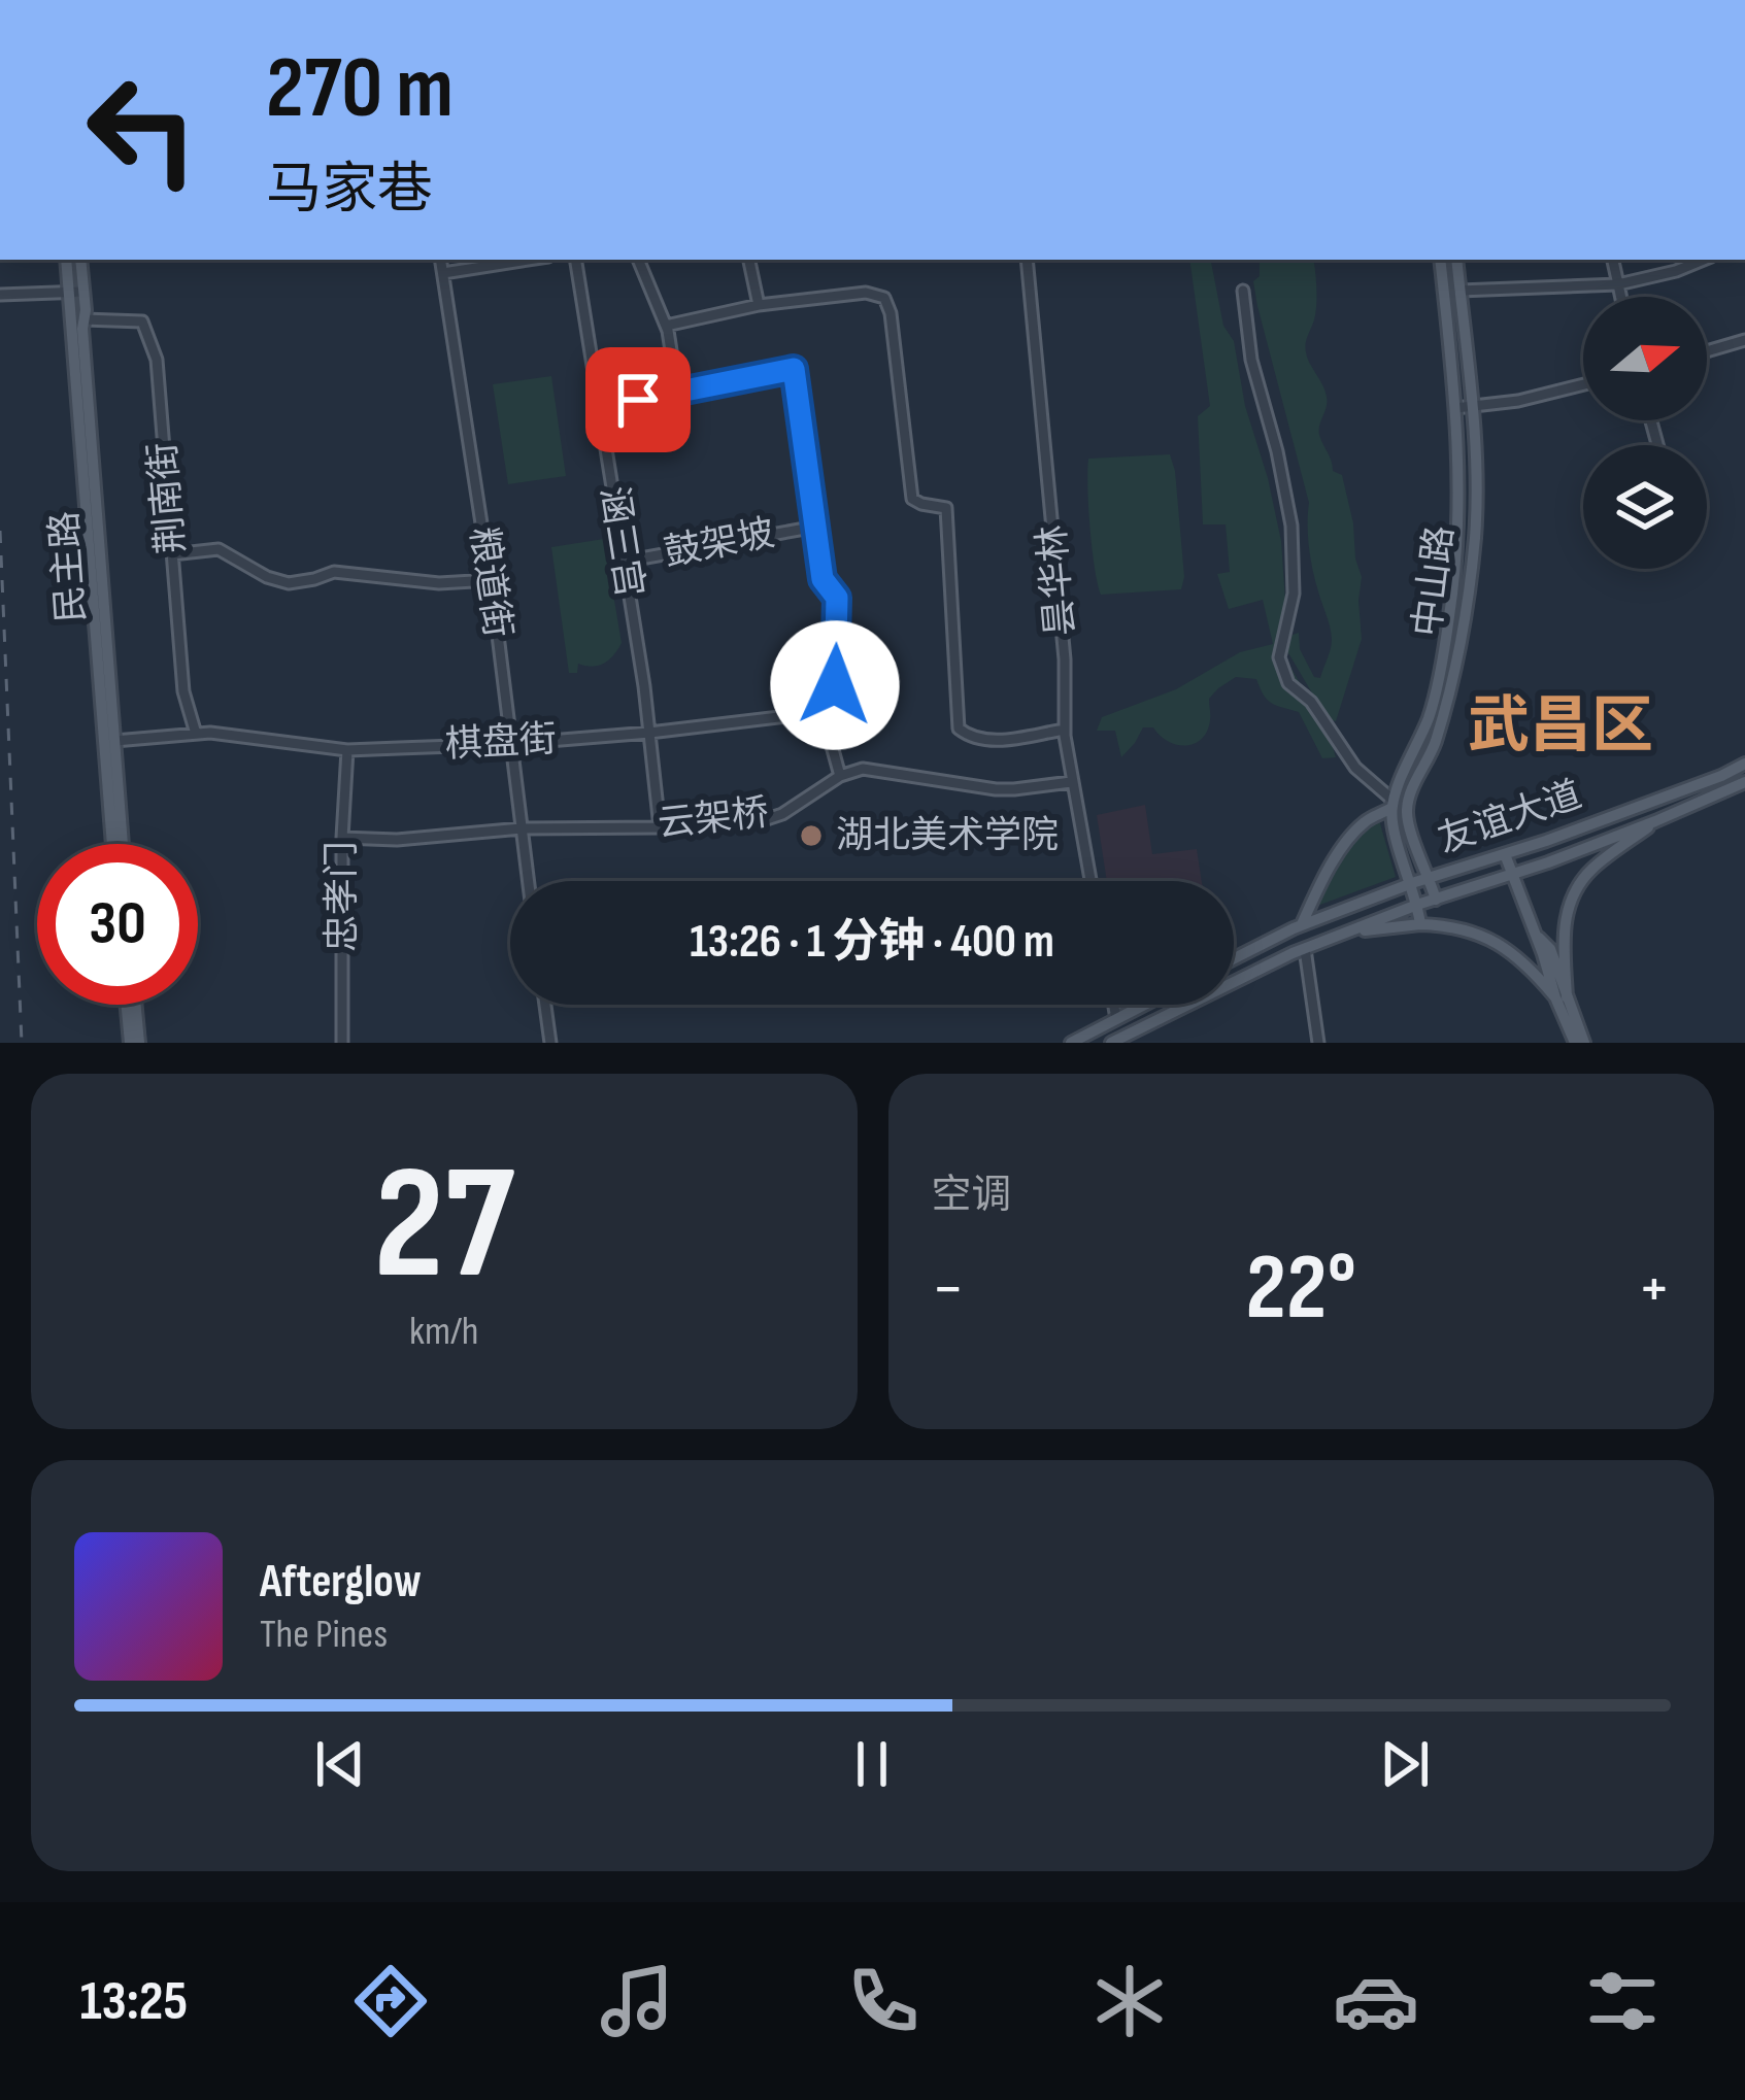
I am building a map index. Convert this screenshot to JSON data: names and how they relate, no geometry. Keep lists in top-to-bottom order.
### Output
{
  "streets": {
    "main road": ["民主路", "中山路", "友谊大道"],
    "street": [
      "荆南街",
      "涵三宫",
      "鼓架坡",
      "昙华林",
      "粮道街",
      "棋盘街",
      "云架桥",
      "忠孝门"
    ]
  },
  "crossings": [
    ["荆南街", "民主路"],
    ["荆南街", "棋盘街"],
    ["涵三宫", "鼓架坡"],
    ["涵三宫", "棋盘街"],
    ["涵三宫", "云架桥"],
    ["民主路", "棋盘街"],
    ["中山路", "友谊大道"],
    ["粮道街", "棋盘街"],
    ["粮道街", "云架桥"],
    ["棋盘街", "忠孝门"],
    ["云架桥", "忠孝门"]
  ],
  "districts": ["武昌区"],
  "places": ["湖北美术学院"],
  "north": "right",
  "page": {
    "turn": ["270 m", "马家巷"],
    "limit": "30",
    "trip": "13:26 · 1 分钟 · 400 m",
    "tile": [
      ["27", "km/h"],
      "空调"
    ],
    "heat": ["−", "22°", "+"],
    "song": ["Afterglow", "The Pines"],
    "tabs": "13:25"
  }
}
